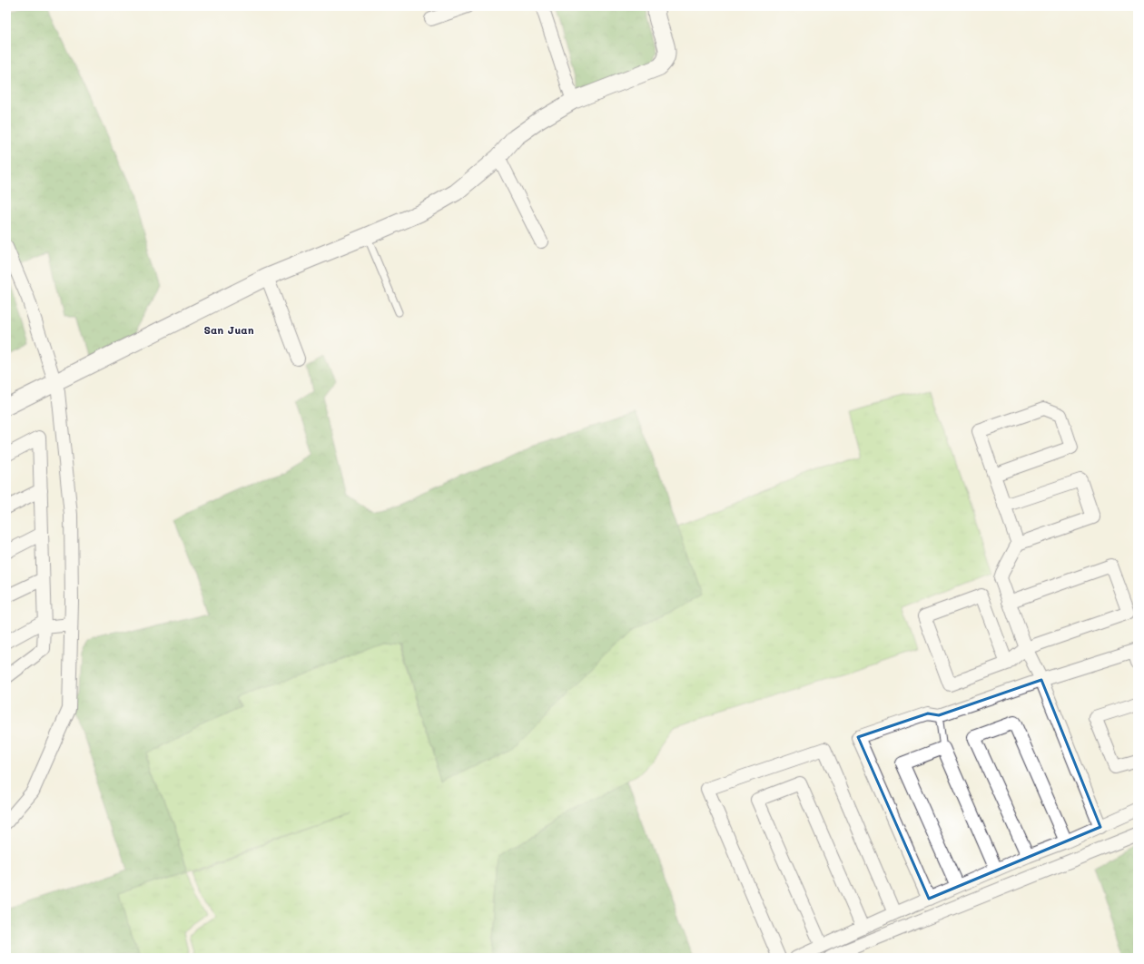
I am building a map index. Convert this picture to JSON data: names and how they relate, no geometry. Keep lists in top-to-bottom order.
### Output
{
  "districts": ["San Juan"]
}
